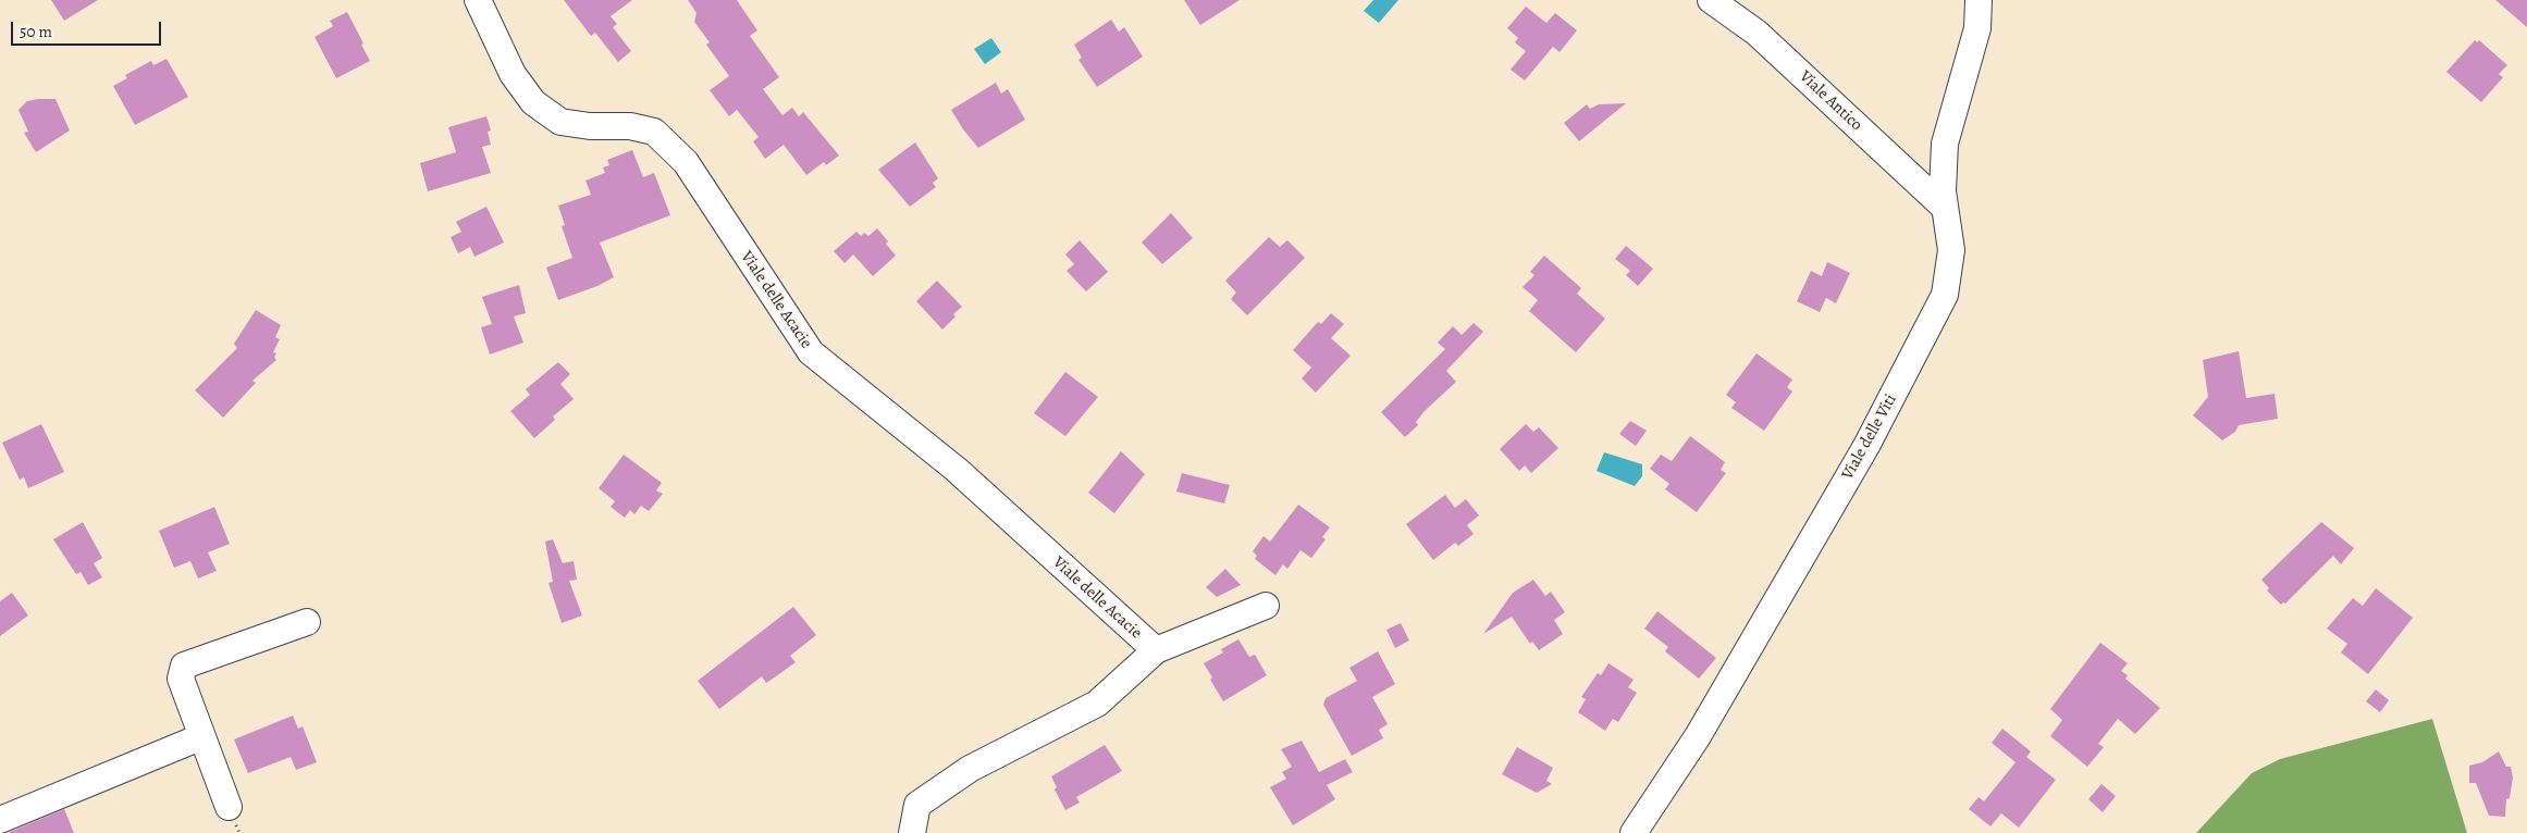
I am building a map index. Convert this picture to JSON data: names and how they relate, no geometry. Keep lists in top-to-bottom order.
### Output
{
  "streets": {
    "street": ["Viale Antico", "Viale delle Acacie", "Viale delle Viti"]
  },
  "crossings": [
    ["Viale Antico", "Viale delle Viti"]
  ],
  "scale_bar": "50 m"
}
